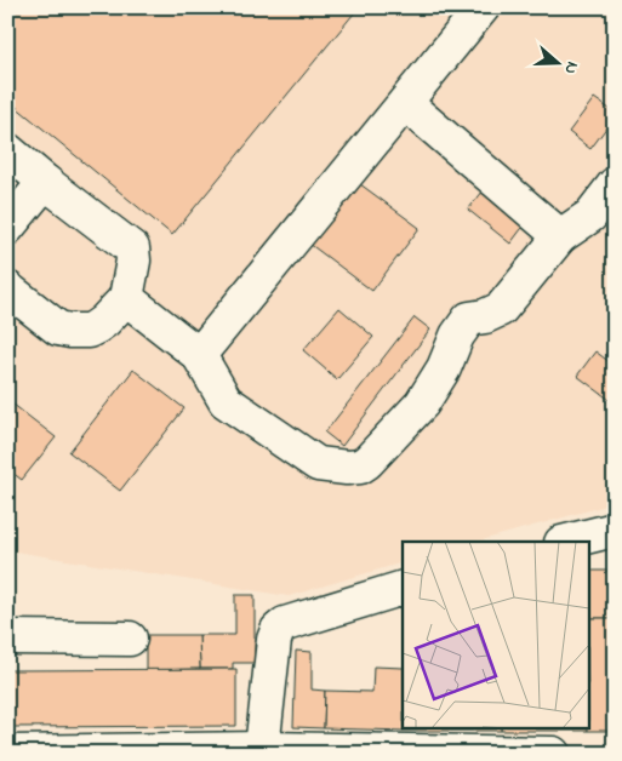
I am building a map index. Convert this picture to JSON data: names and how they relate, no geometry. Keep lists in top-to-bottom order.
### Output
{
  "north": "right"
}
